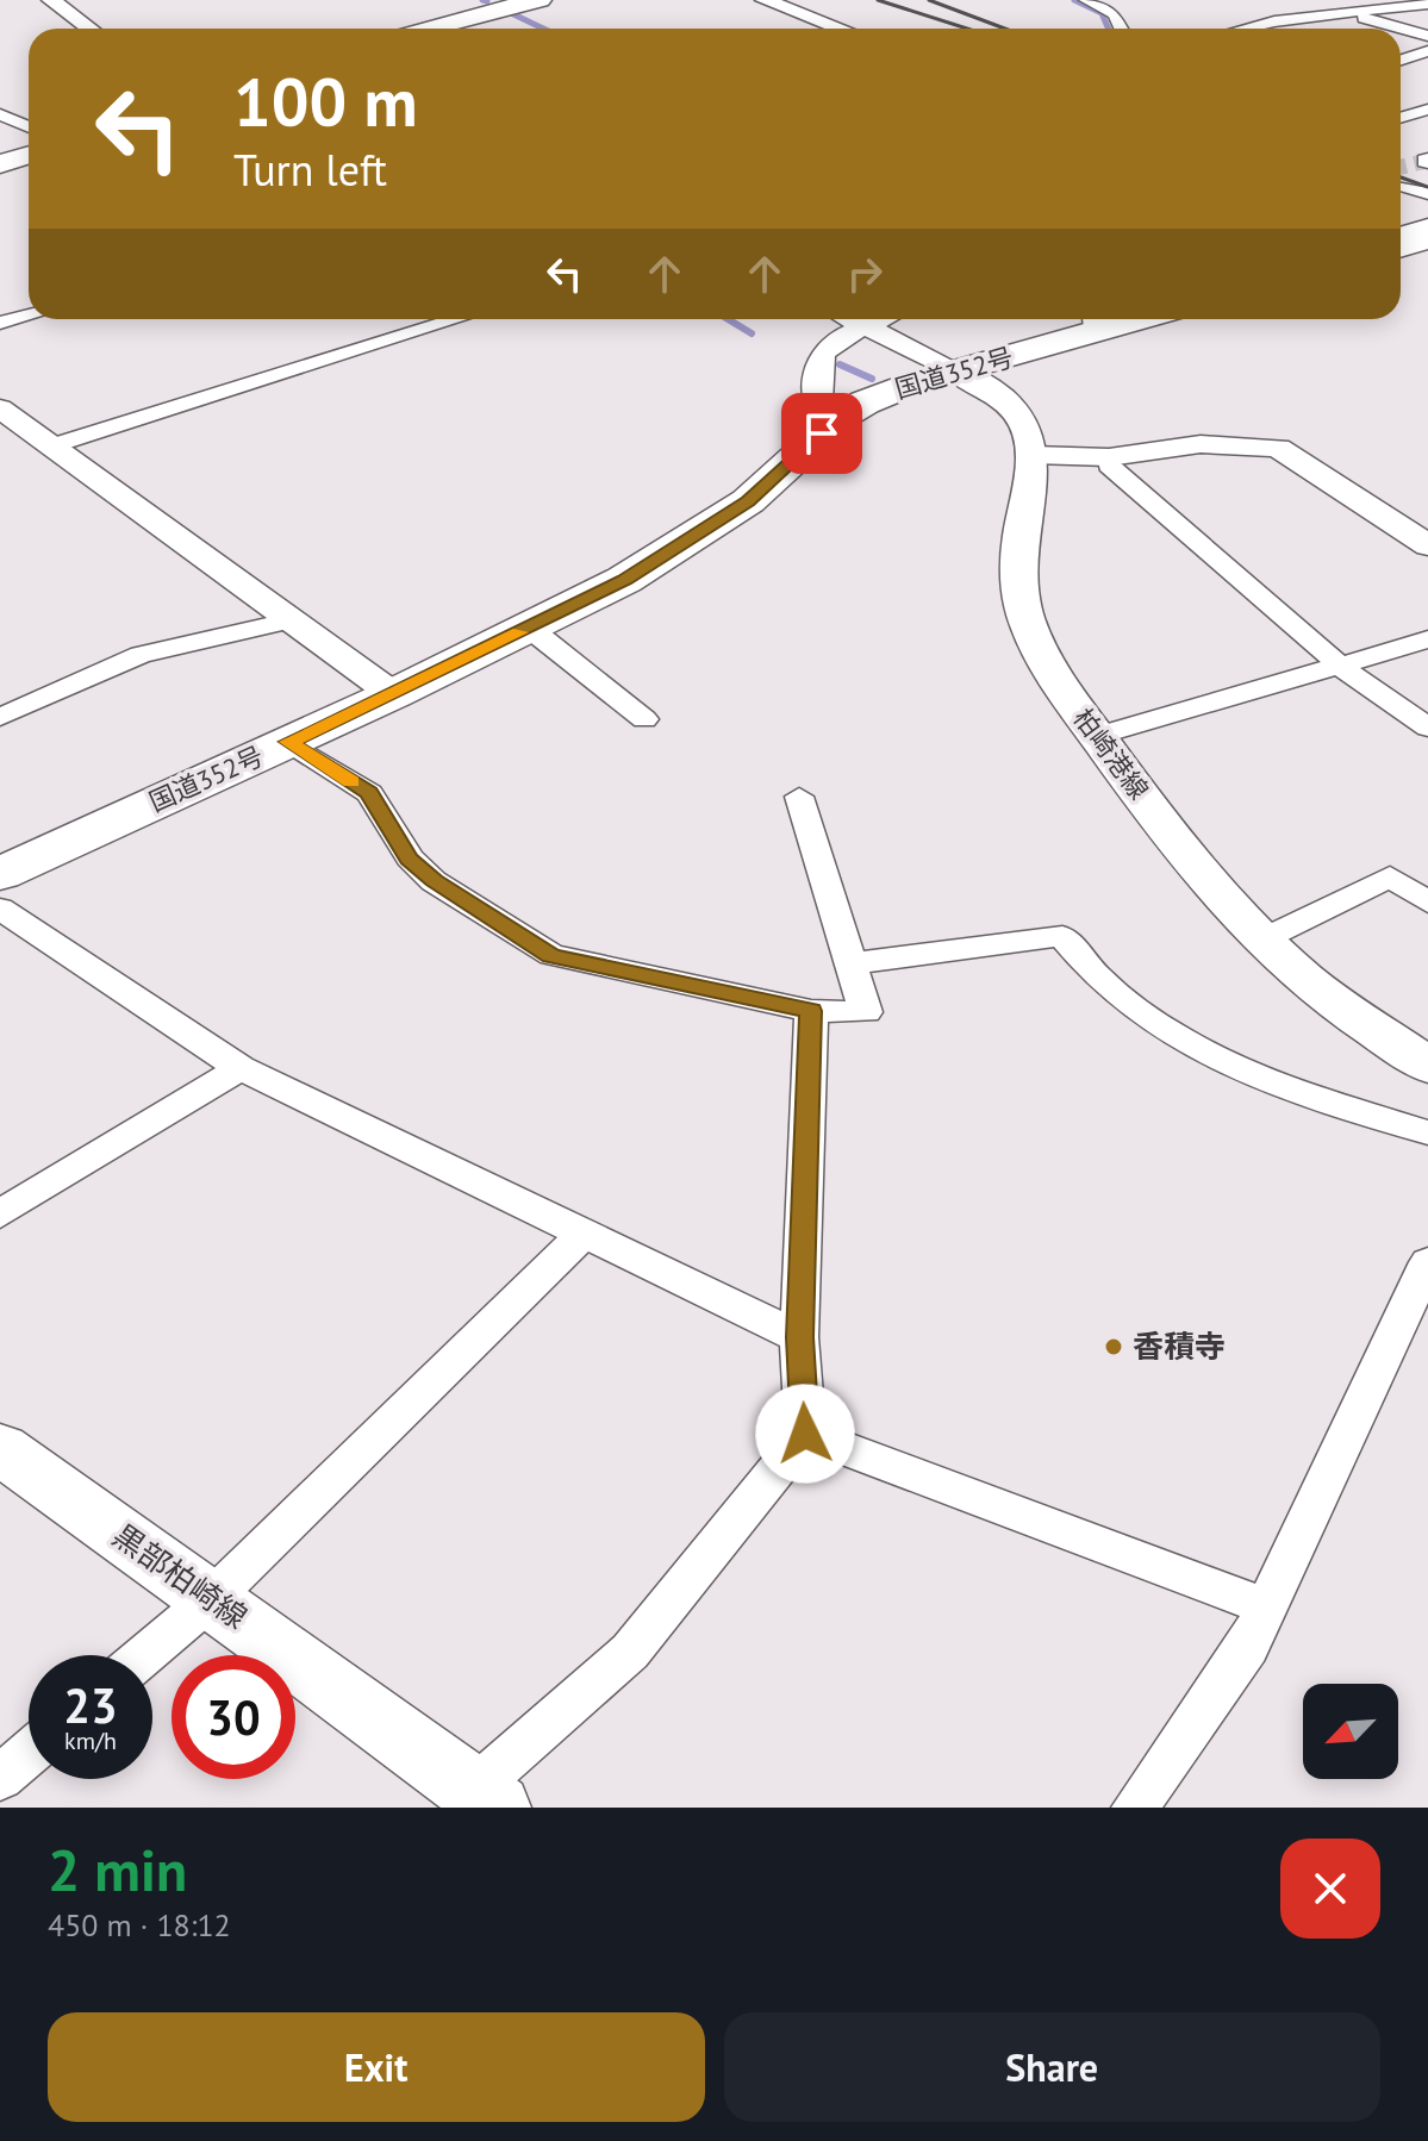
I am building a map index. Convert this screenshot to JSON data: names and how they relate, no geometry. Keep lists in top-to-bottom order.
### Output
{
  "streets": {
    "highway": ["国道352号"],
    "main road": ["柏崎港線", "黒部柏崎線"]
  },
  "crossings": [
    ["国道352号", "柏崎港線"]
  ],
  "places": ["香積寺"],
  "north": "bottom left",
  "page": {
    "turn": ["100 m", "Turn left"],
    "speed": "23 km/h",
    "limit": "30",
    "heading": ["2 min", "450 m · 18:12"],
    "buttons": ["Exit", "Share"]
  }
}
